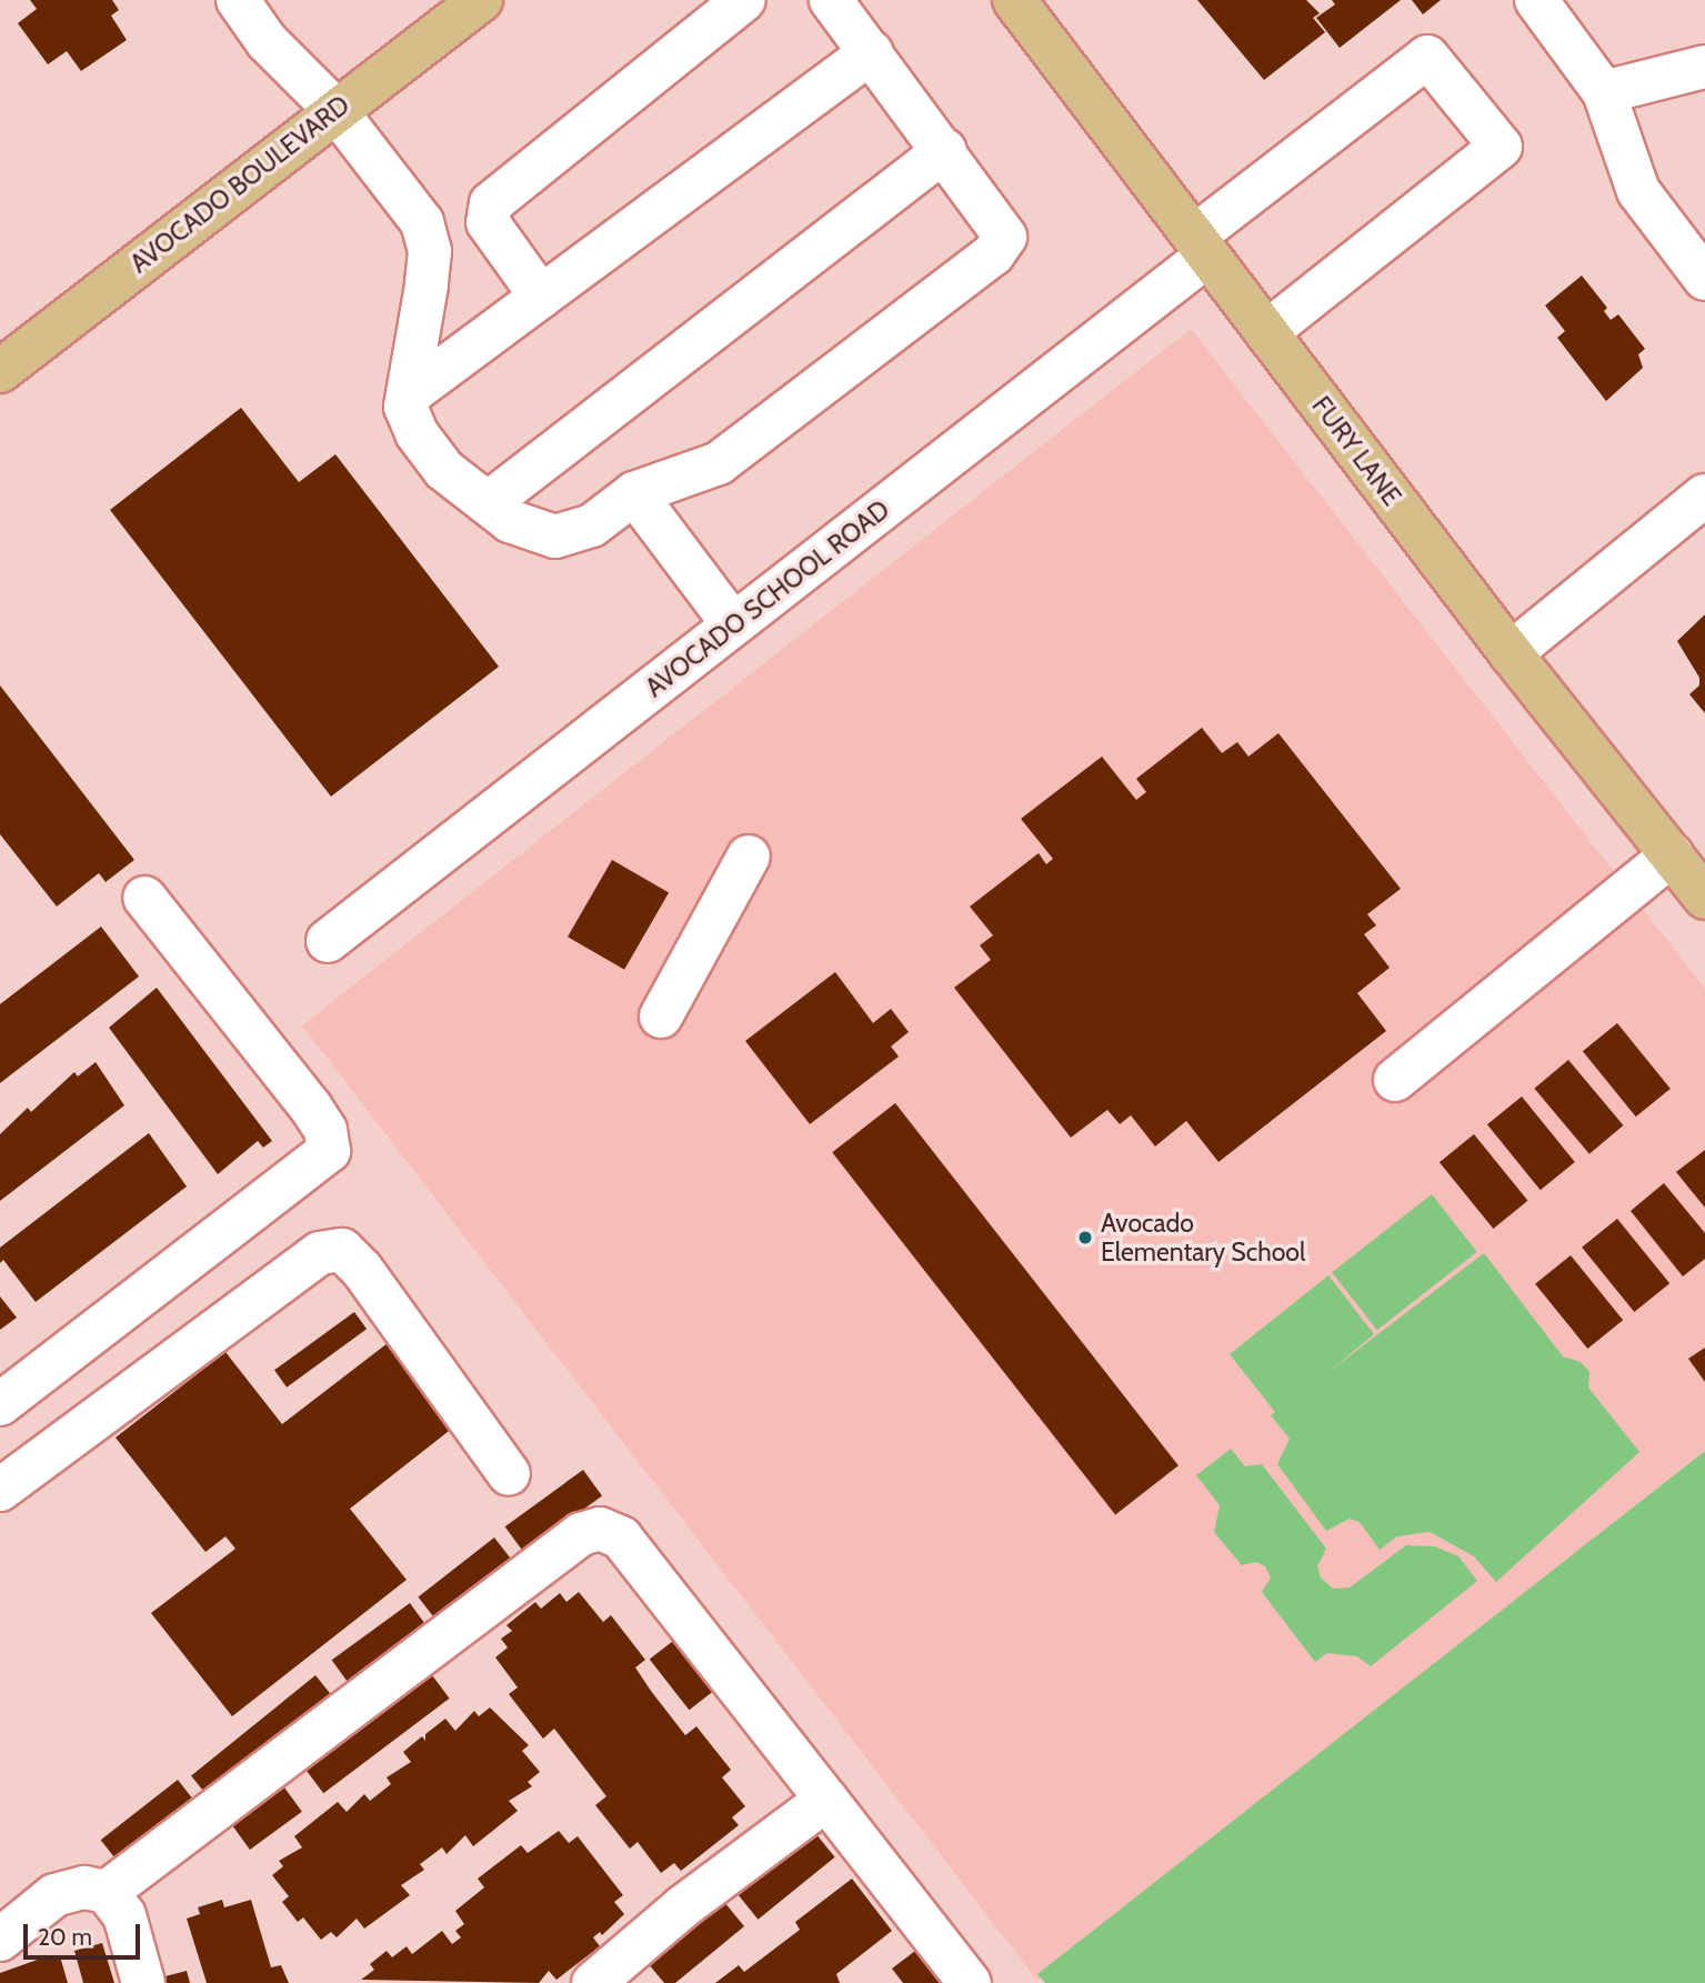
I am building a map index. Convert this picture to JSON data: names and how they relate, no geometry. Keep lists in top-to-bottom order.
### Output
{
  "streets": {
    "main road": ["AVOCADO BOULEVARD", "FURY LANE"],
    "street": ["AVOCADO SCHOOL ROAD"]
  },
  "crossings": [
    ["FURY LANE", "AVOCADO SCHOOL ROAD"]
  ],
  "places": ["Avocado Elementary School"],
  "scale_bar": "20 m"
}
